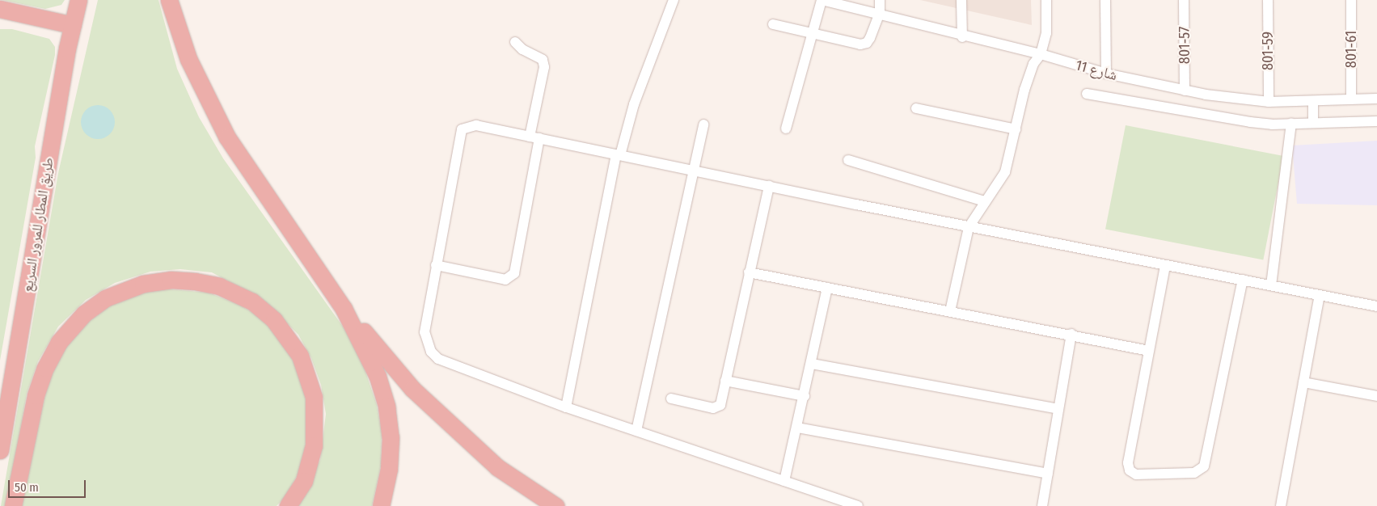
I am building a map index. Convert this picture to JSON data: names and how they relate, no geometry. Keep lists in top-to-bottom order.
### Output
{
  "streets": {
    "highway": ["طريق المطار للمرور السريع"],
    "street": [
      "801-57",
      "801-61",
      "801-59",
      "شارع 11"
    ]
  },
  "crossings": [
    ["801-57", "شارع 11"],
    ["801-61", "شارع 11"],
    ["801-59", "شارع 11"]
  ],
  "scale_bar": "50 m"
}
